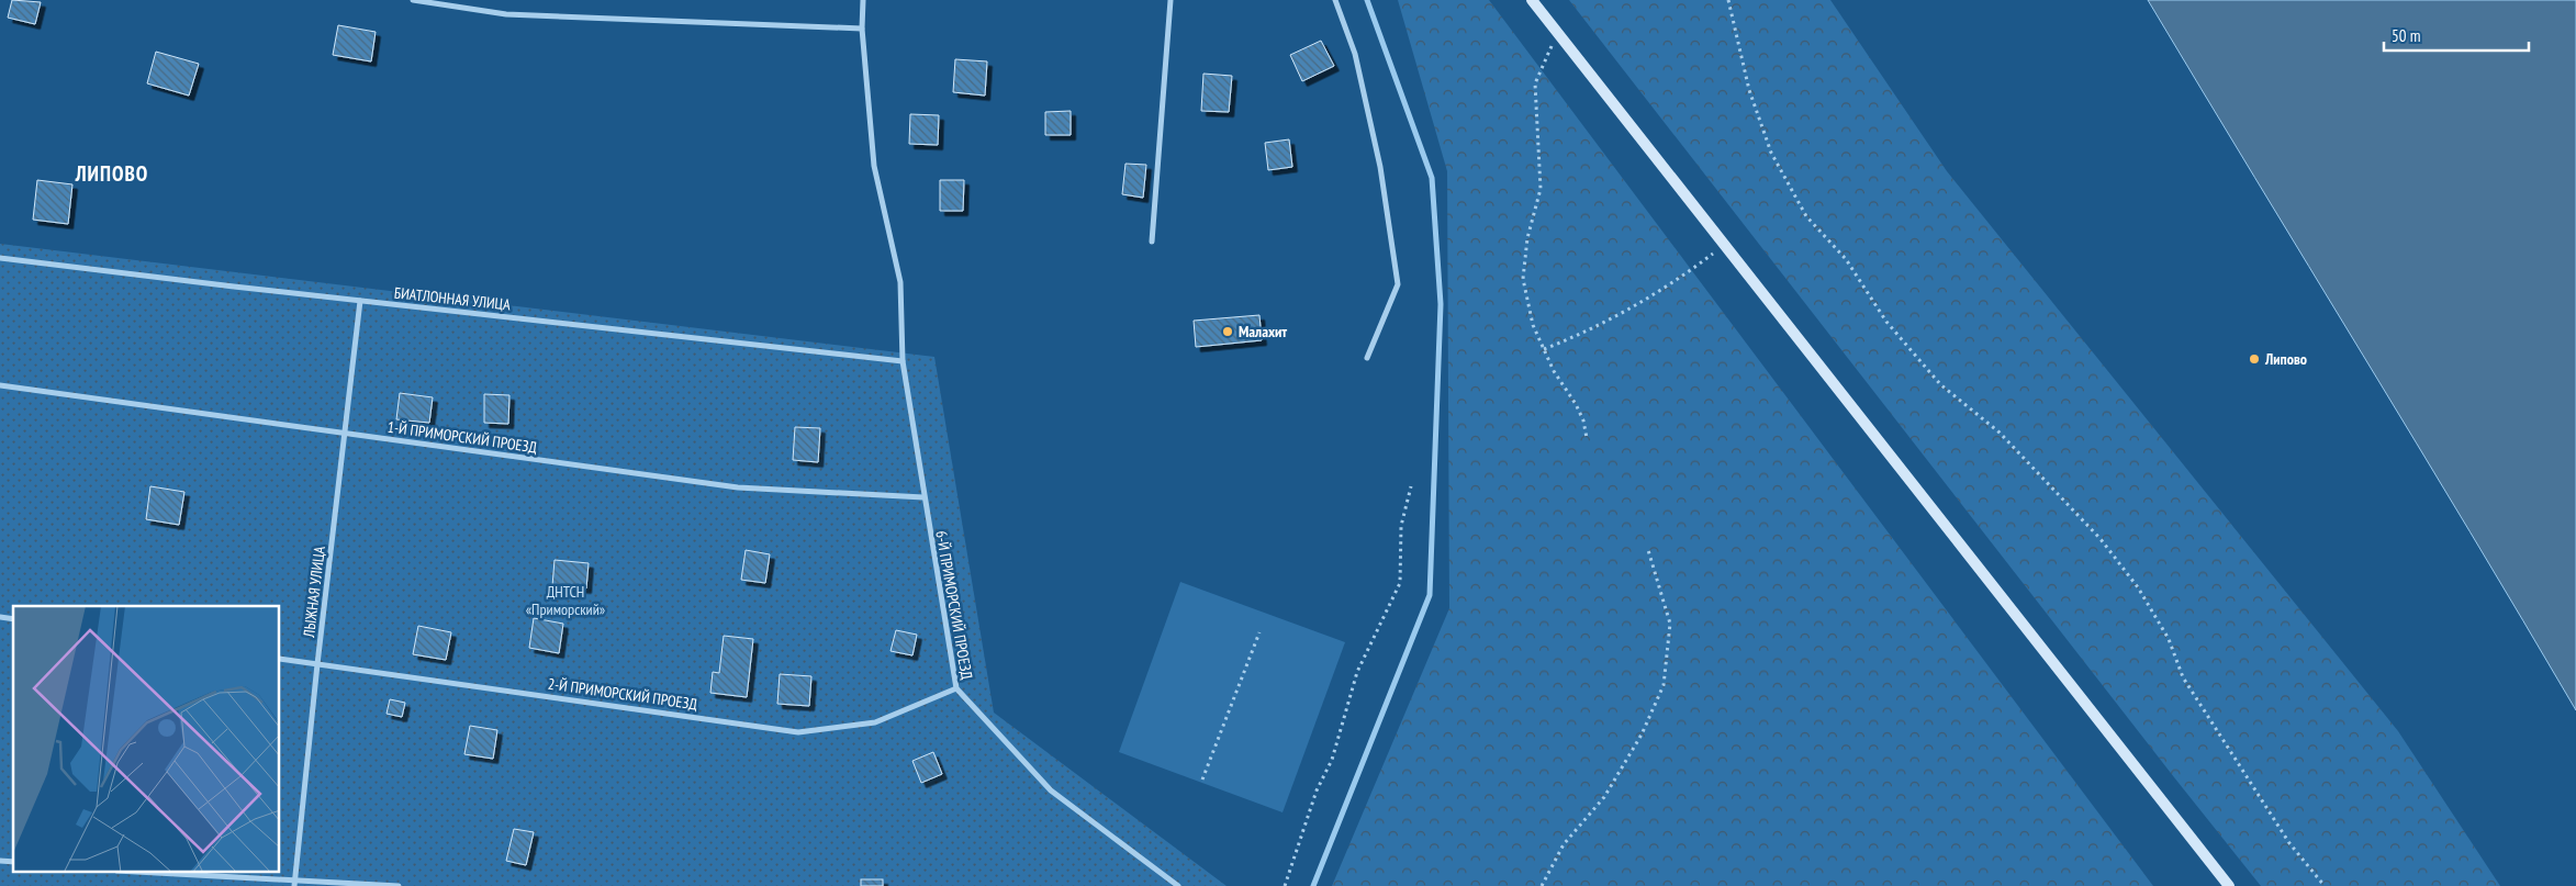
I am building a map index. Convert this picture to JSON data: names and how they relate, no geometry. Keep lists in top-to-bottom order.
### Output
{
  "streets": {
    "street": [
      "БИАТЛОННАЯ УЛИЦА",
      "1-Й ПРИМОРСКИЙ ПРОЕЗД",
      "ЛЫЖНАЯ УЛИЦА",
      "6-Й ПРИМОРСКИЙ ПРОЕЗД",
      "2-Й ПРИМОРСКИЙ ПРОЕЗД"
    ]
  },
  "crossings": [
    ["БИАТЛОННАЯ УЛИЦА", "ЛЫЖНАЯ УЛИЦА"],
    ["БИАТЛОННАЯ УЛИЦА", "6-Й ПРИМОРСКИЙ ПРОЕЗД"],
    ["1-Й ПРИМОРСКИЙ ПРОЕЗД", "ЛЫЖНАЯ УЛИЦА"],
    ["1-Й ПРИМОРСКИЙ ПРОЕЗД", "6-Й ПРИМОРСКИЙ ПРОЕЗД"],
    ["ЛЫЖНАЯ УЛИЦА", "2-Й ПРИМОРСКИЙ ПРОЕЗД"],
    ["6-Й ПРИМОРСКИЙ ПРОЕЗД", "2-Й ПРИМОРСКИЙ ПРОЕЗД"]
  ],
  "districts": ["ЛИПОВО"],
  "parks": ["ДНТСН «Приморский»"],
  "places": ["Малахит", "Липово"],
  "scale_bar": "50 m"
}
